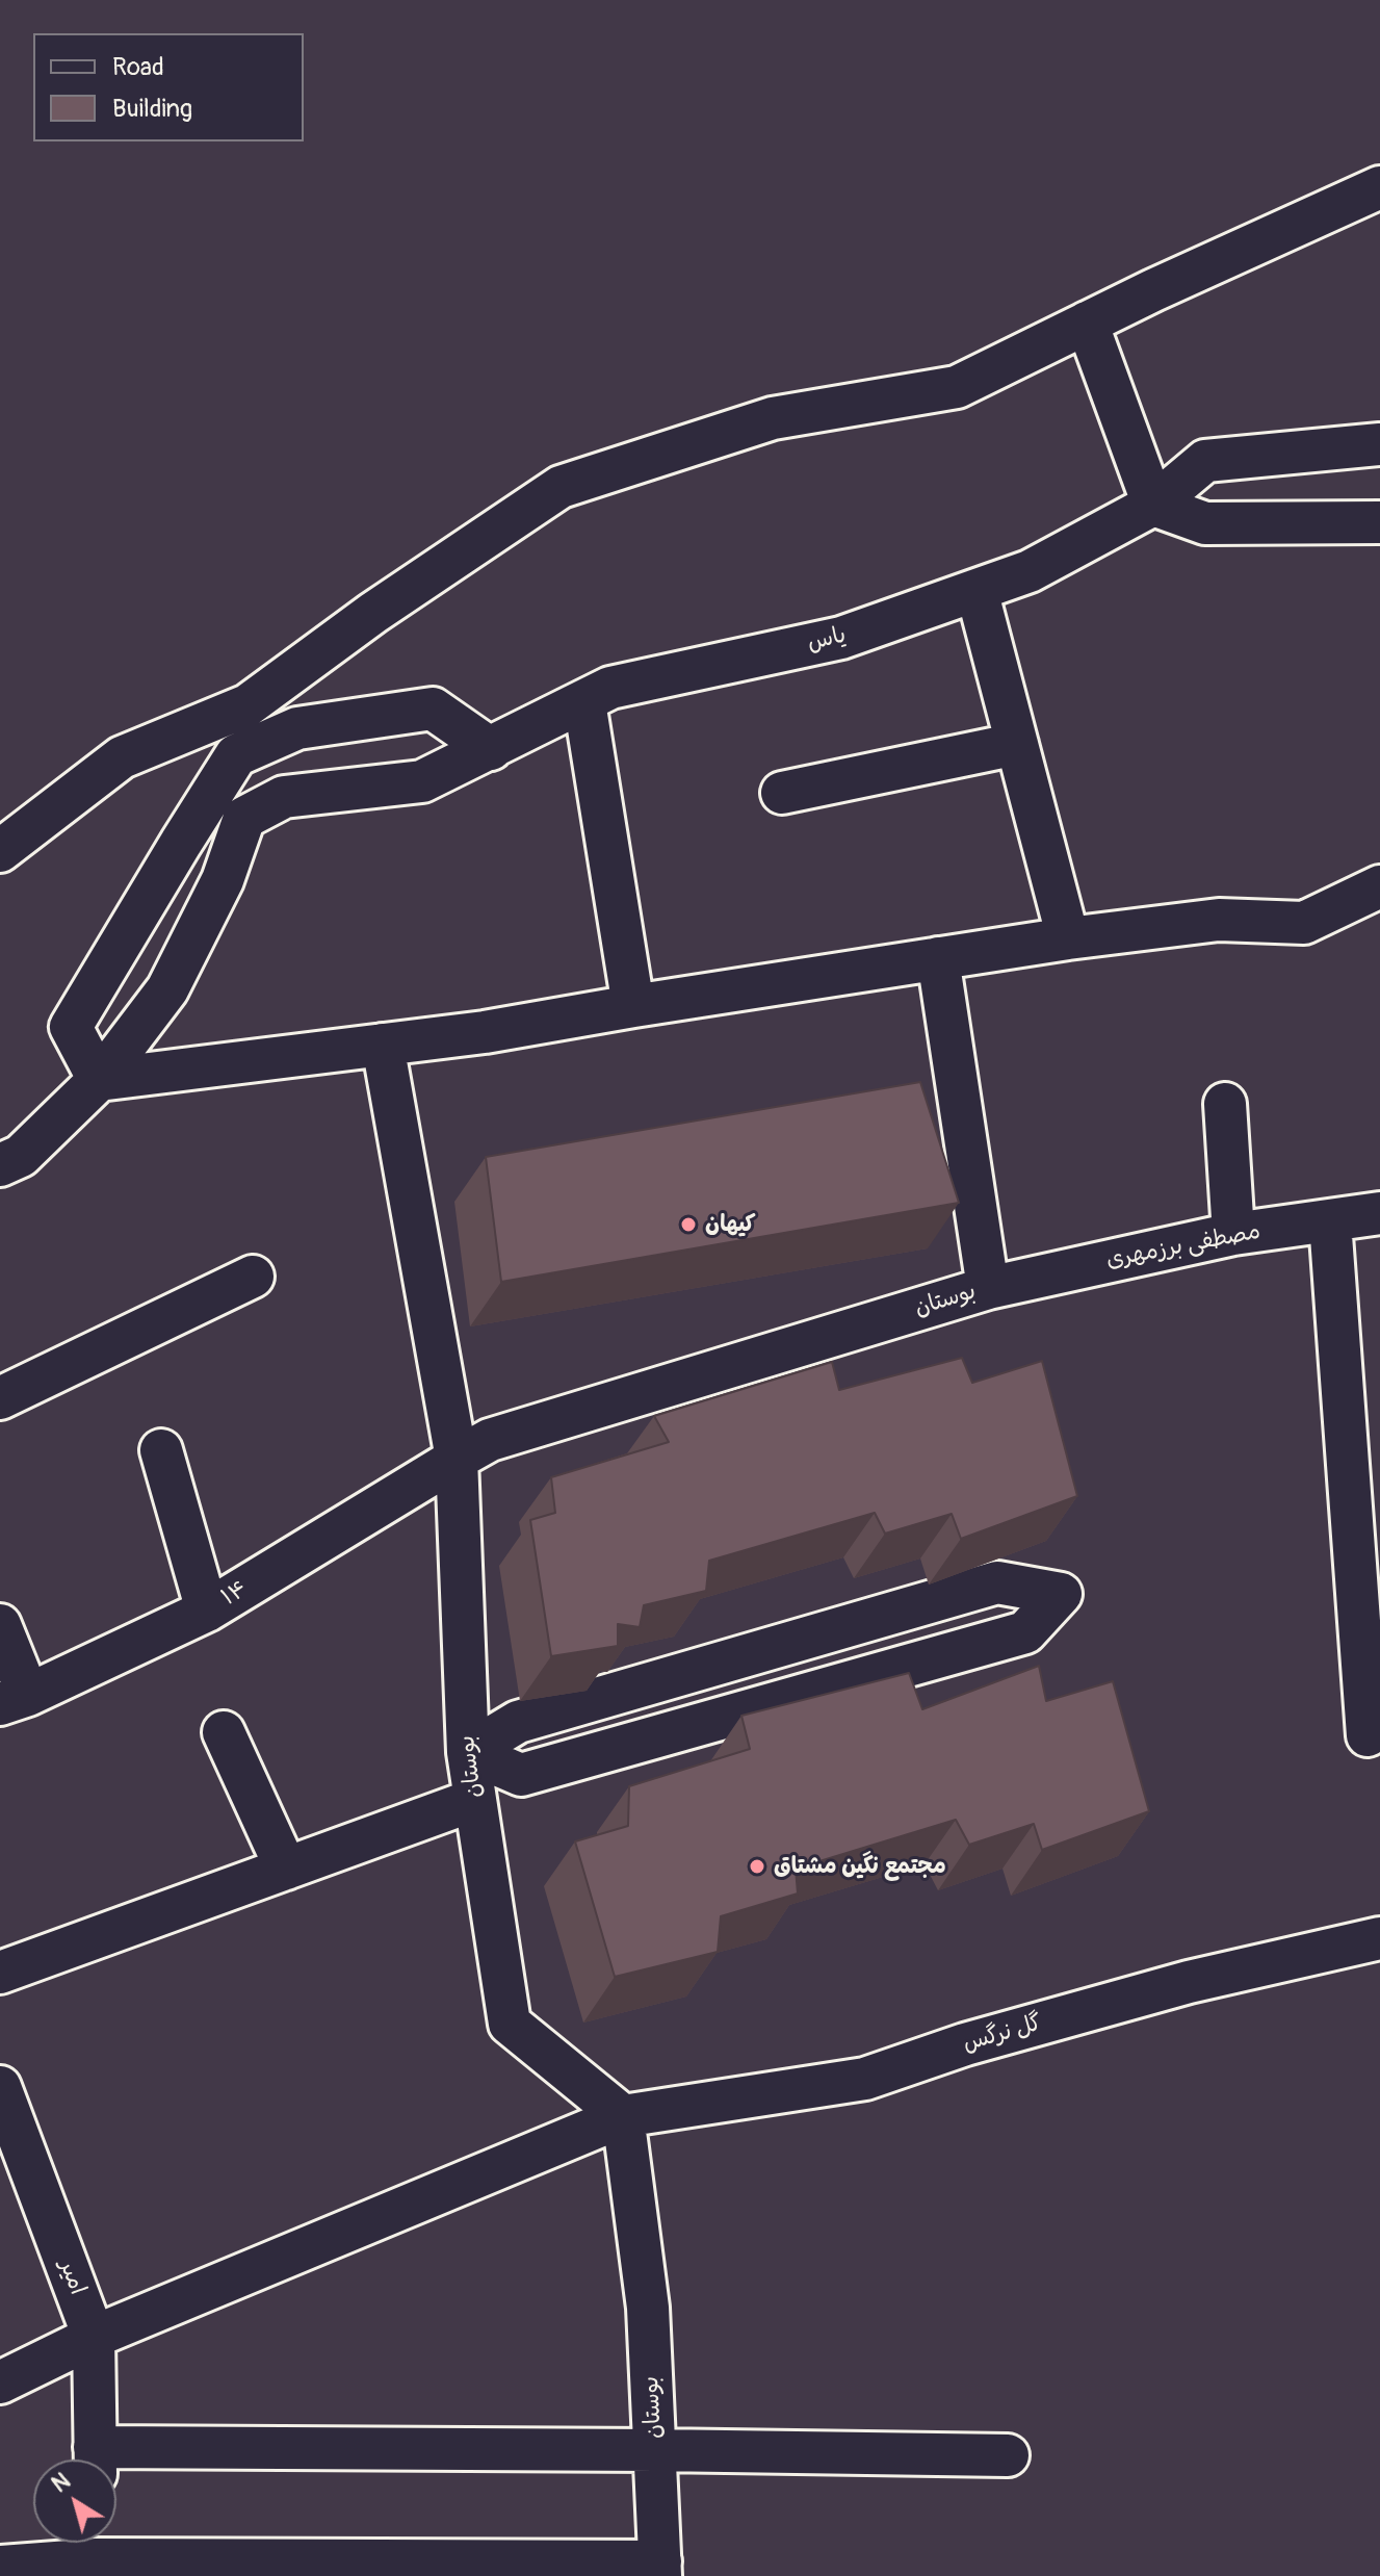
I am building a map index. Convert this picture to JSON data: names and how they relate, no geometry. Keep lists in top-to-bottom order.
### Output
{
  "streets": {
    "street": [
      "یاس",
      "مصطفی برزمهری",
      "بوستان",
      "۱۴",
      "گل نرگس",
      "امیر"
    ]
  },
  "crossings": [
    ["مصطفی برزمهری", "بوستان"],
    ["بوستان", "۱۴"],
    ["بوستان", "گل نرگس"],
    ["گل نرگس", "امیر"]
  ],
  "places": ["کیهان", "مجتمع نگین مشتاق"],
  "legend": ["Road", "Building"],
  "north": "top left"
}
